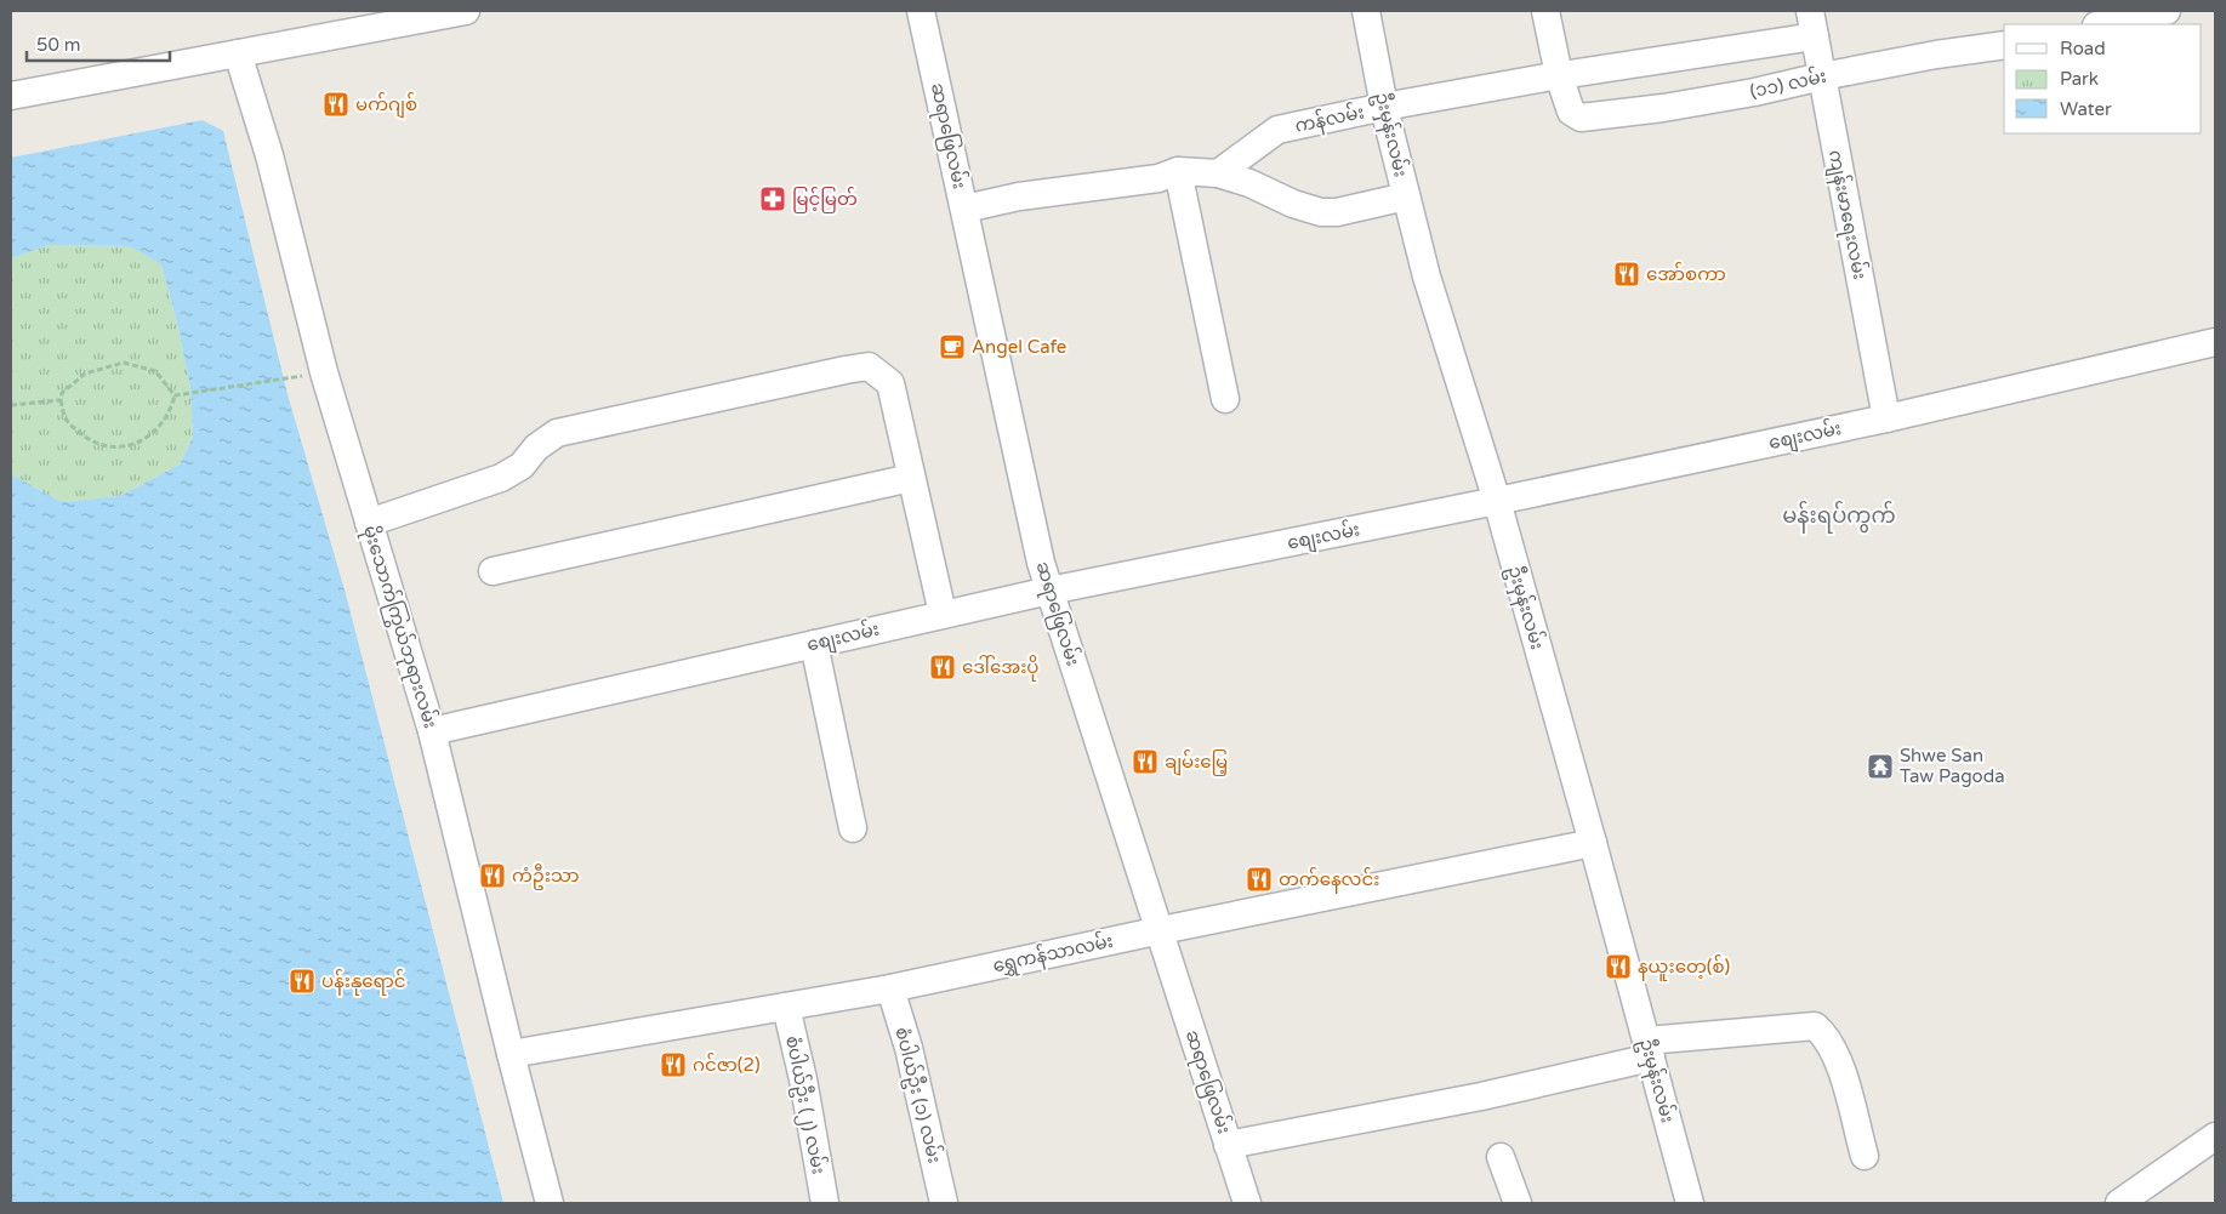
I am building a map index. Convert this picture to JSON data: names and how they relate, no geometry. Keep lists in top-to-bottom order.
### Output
{
  "streets": {
    "street": [
      "(၁၁) လမ်း",
      "ကန်လမ်း",
      "ဦးမှန်းလမ်း",
      "ဆရာဖြေလမ်း",
      "ကျန်းမာရေးလမ်း",
      "စျေးလမ်း",
      "မိုးသောက်ကြွယ်ဘုရားလမ်း",
      "‌ရွှေကန်သာလမ်း",
      "စံပါယ်ဦး (၁) လမ်း",
      "စံပါယ်ဦး (၂) လမ်း"
    ]
  },
  "crossings": [
    ["(၁၁) လမ်း", "ကန်လမ်း"],
    ["(၁၁) လမ်း", "ကျန်းမာရေးလမ်း"],
    ["ကန်လမ်း", "ဦးမှန်းလမ်း"],
    ["ကန်လမ်း", "ကျန်းမာရေးလမ်း"],
    ["ဦးမှန်းလမ်း", "စျေးလမ်း"],
    ["ဦးမှန်းလမ်း", "‌ရွှေကန်သာလမ်း"],
    ["ဆရာဖြေလမ်း", "စျေးလမ်း"],
    ["ဆရာဖြေလမ်း", "‌ရွှေကန်သာလမ်း"],
    ["ကျန်းမာရေးလမ်း", "စျေးလမ်း"],
    ["စျေးလမ်း", "မိုးသောက်ကြွယ်ဘုရားလမ်း"],
    ["မိုးသောက်ကြွယ်ဘုရားလမ်း", "‌ရွှေကန်သာလမ်း"],
    ["‌ရွှေကန်သာလမ်း", "စံပါယ်ဦး (၁) လမ်း"],
    ["‌ရွှေကန်သာလမ်း", "စံပါယ်ဦး (၂) လမ်း"]
  ],
  "districts": ["မန်းရပ်ကွက်"],
  "places": {
    "restaurant": [
      "မက်ဂျစ်",
      "အော်စကာ",
      "ဒေါ်အေးပို",
      "ချမ်းမြေ့",
      "ကံဦးသာ",
      "တက်နေလင်း",
      "နယူးတေ့(စ်)",
      "ပန်းနုရောင်",
      "ဂင်ဇာ(2)"
    ],
    "pharmacy": ["မြင့်မြတ်"],
    "cafe": ["Angel Cafe"],
    "temple": ["Shwe San Taw Pagoda"]
  },
  "legend": ["Road", "Park", "Water"],
  "scale_bar": "50 m"
}
